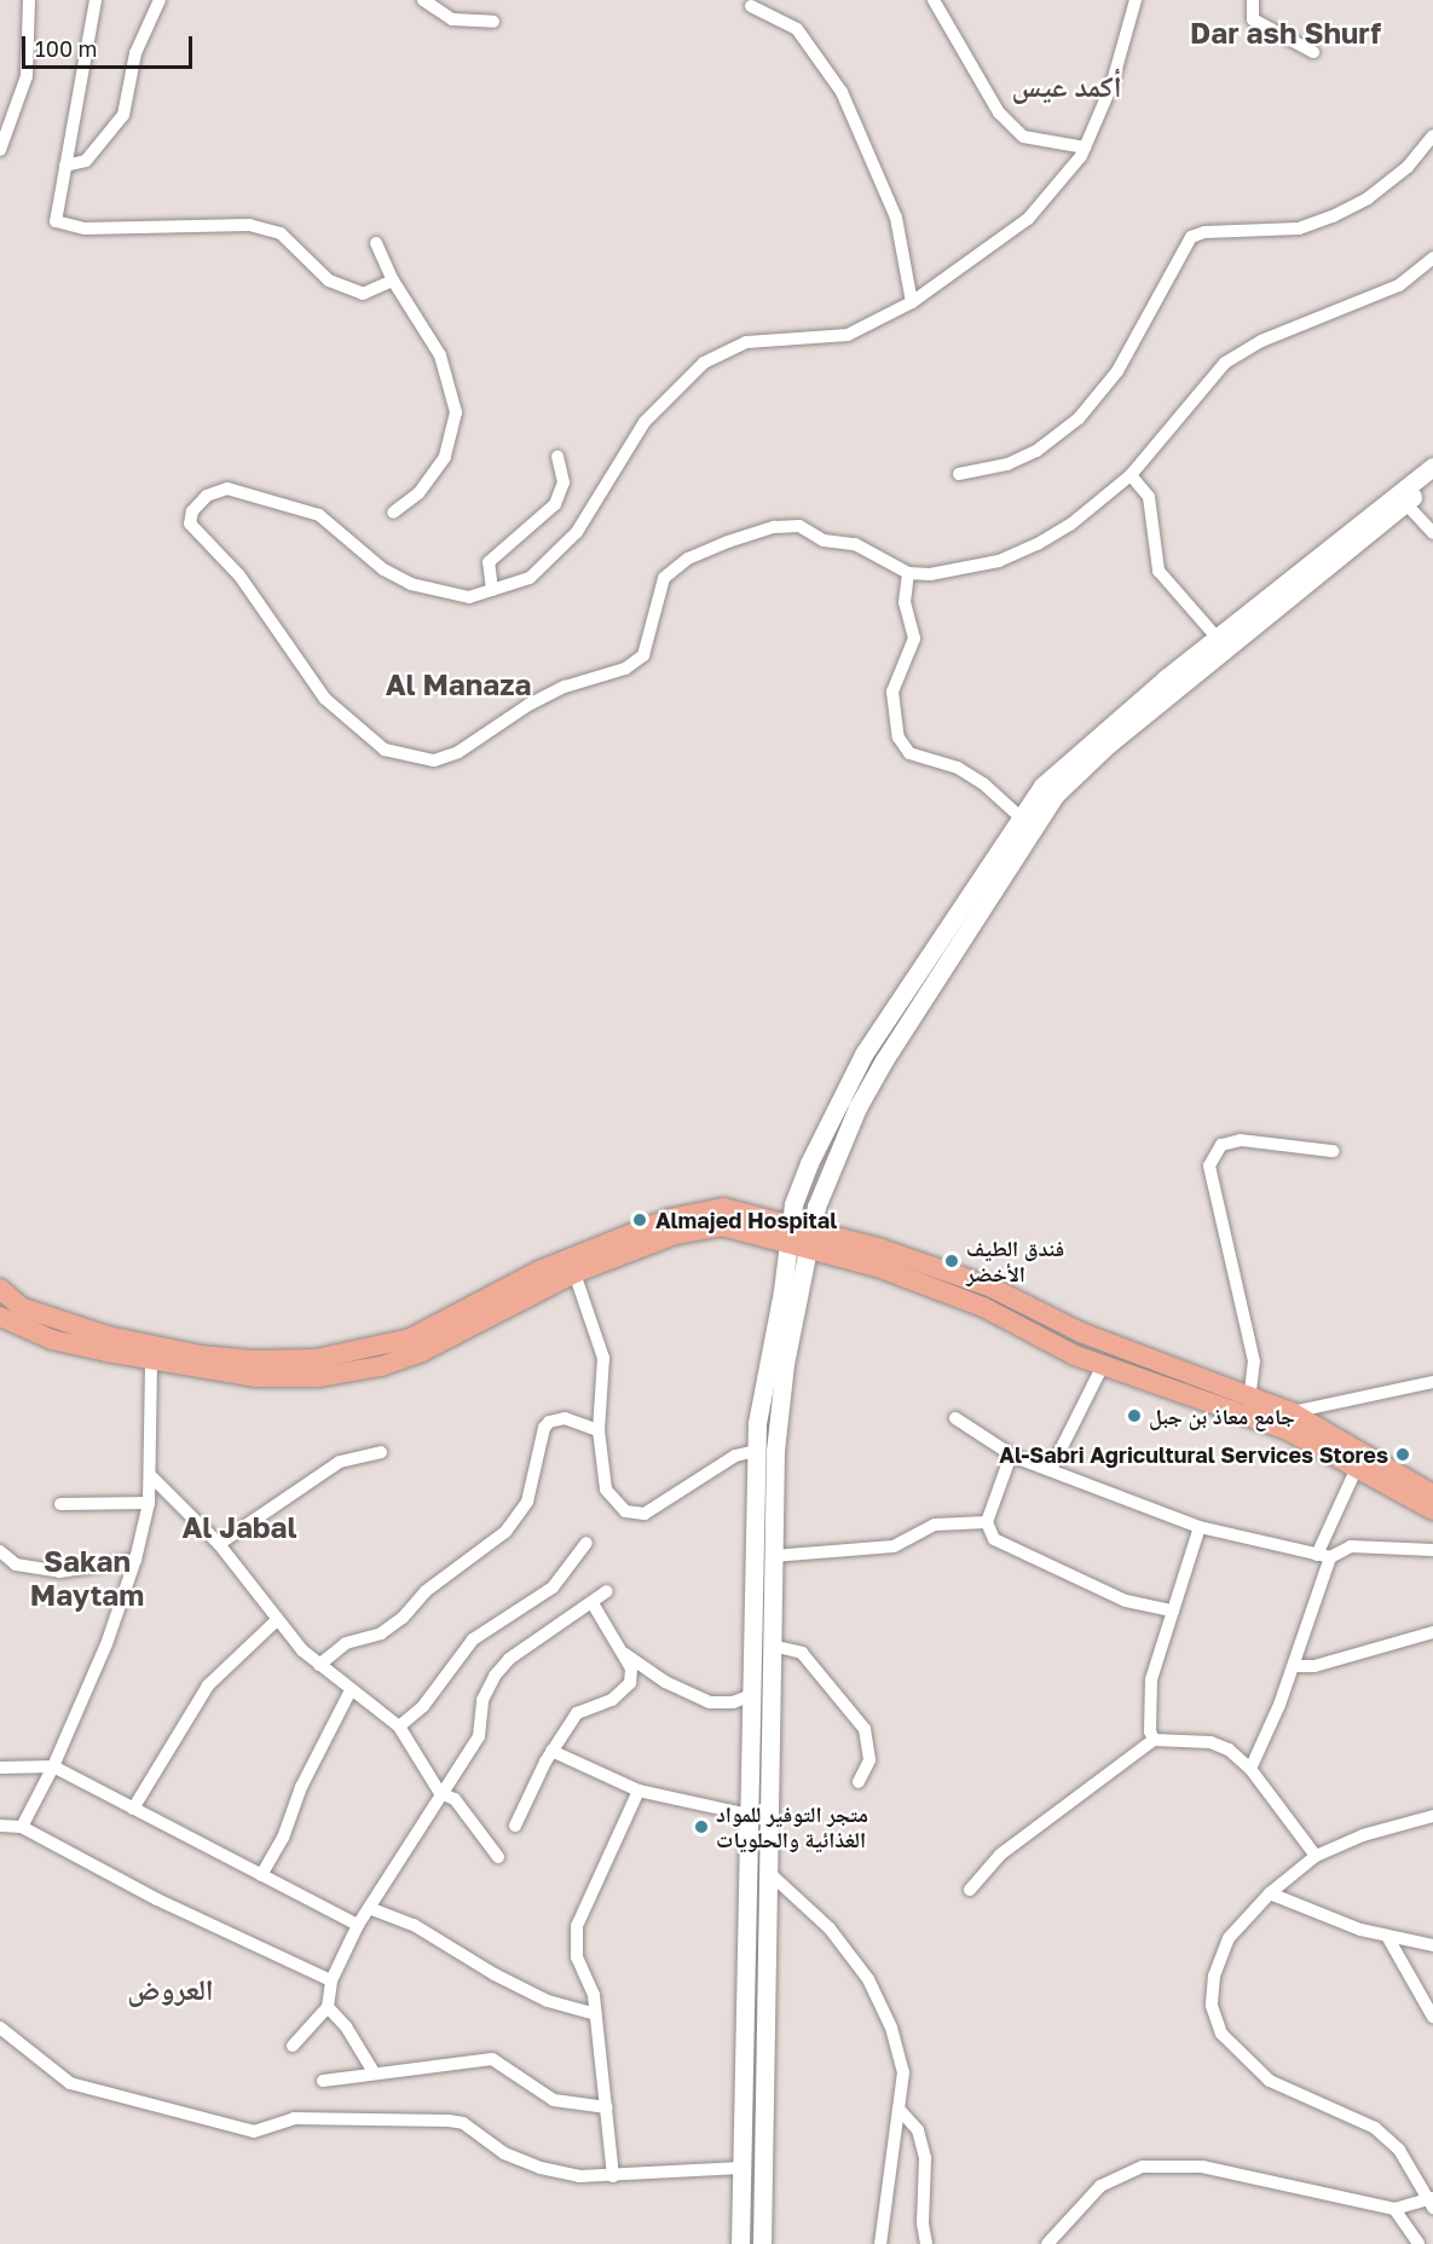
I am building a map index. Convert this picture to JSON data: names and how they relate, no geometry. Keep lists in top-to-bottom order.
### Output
{
  "districts": [
    "Dar ash Shurf",
    "أكمد عيس",
    "Al Manaza",
    "Al Jabal",
    "Sakan Maytam",
    "العروض"
  ],
  "places": [
    "Almajed Hospital",
    "فندق الطيف الأخضر",
    "جامع معاذ بن جبل",
    "Al-Sabri Agricultural Services Stores",
    "متجر التوفير للمواد الغذائية والحلويات"
  ],
  "scale_bar": "100 m"
}
